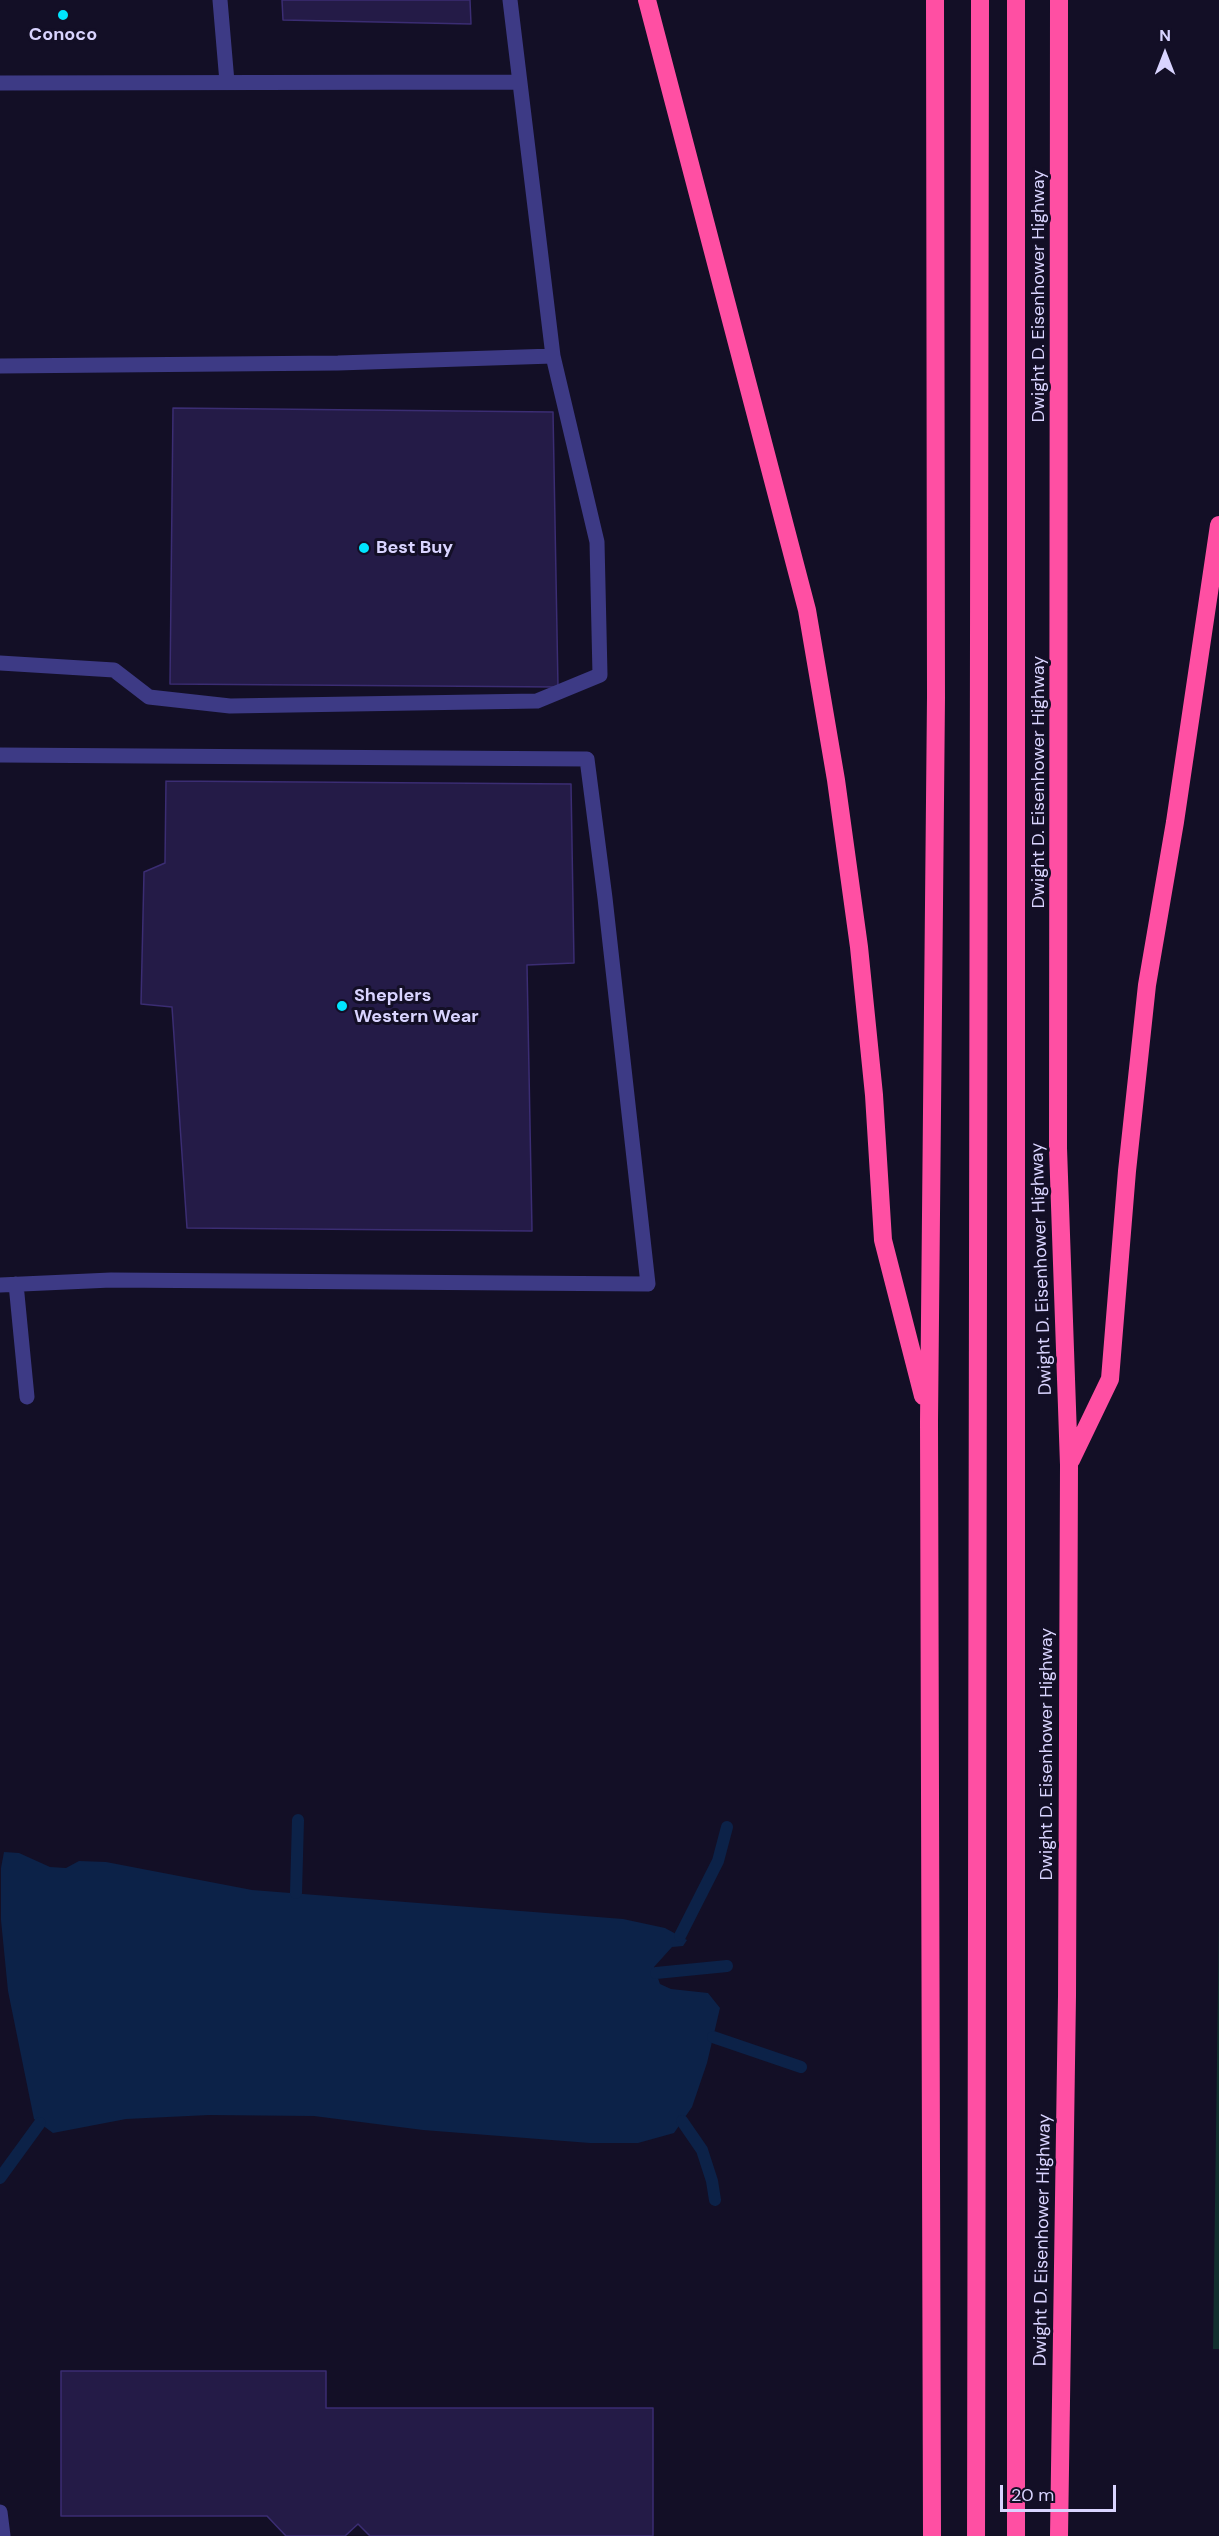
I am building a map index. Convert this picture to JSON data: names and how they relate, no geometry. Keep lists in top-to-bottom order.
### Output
{
  "streets": {
    "highway": ["Dwight D. Eisenhower Highway"]
  },
  "places": ["Conoco", "Best Buy", "Sheplers Western Wear"],
  "scale_bar": "20 m",
  "north": "top"
}
